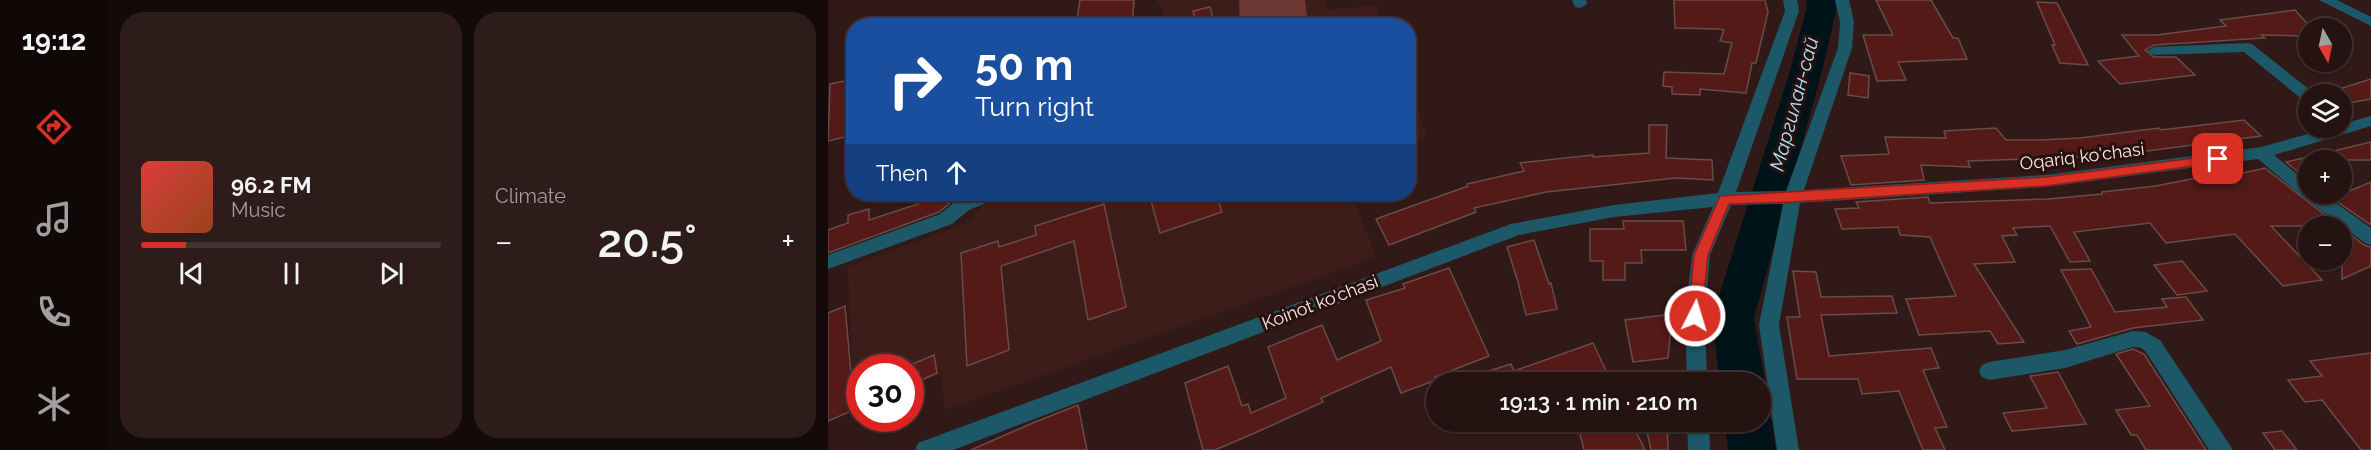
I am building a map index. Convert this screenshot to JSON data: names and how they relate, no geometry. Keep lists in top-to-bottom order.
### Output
{
  "streets": {
    "street": ["Oqariq ko'chasi", "Koinot ko'chasi"]
  },
  "crossings": [
    ["Oqariq ko'chasi", "Koinot ko'chasi"]
  ],
  "water": ["Маргилан-сай"],
  "north": "bottom",
  "page": {
    "tabs": "19:12",
    "tile": "Climate",
    "map_buttons": ["+", "−"],
    "turn": ["50 m", "Turn right"],
    "then": "Then",
    "song": ["96.2 FM", "Music"],
    "heat": ["−", "20.5°", "+"],
    "limit": "30",
    "trip": "19:13 · 1 min · 210 m"
  }
}
